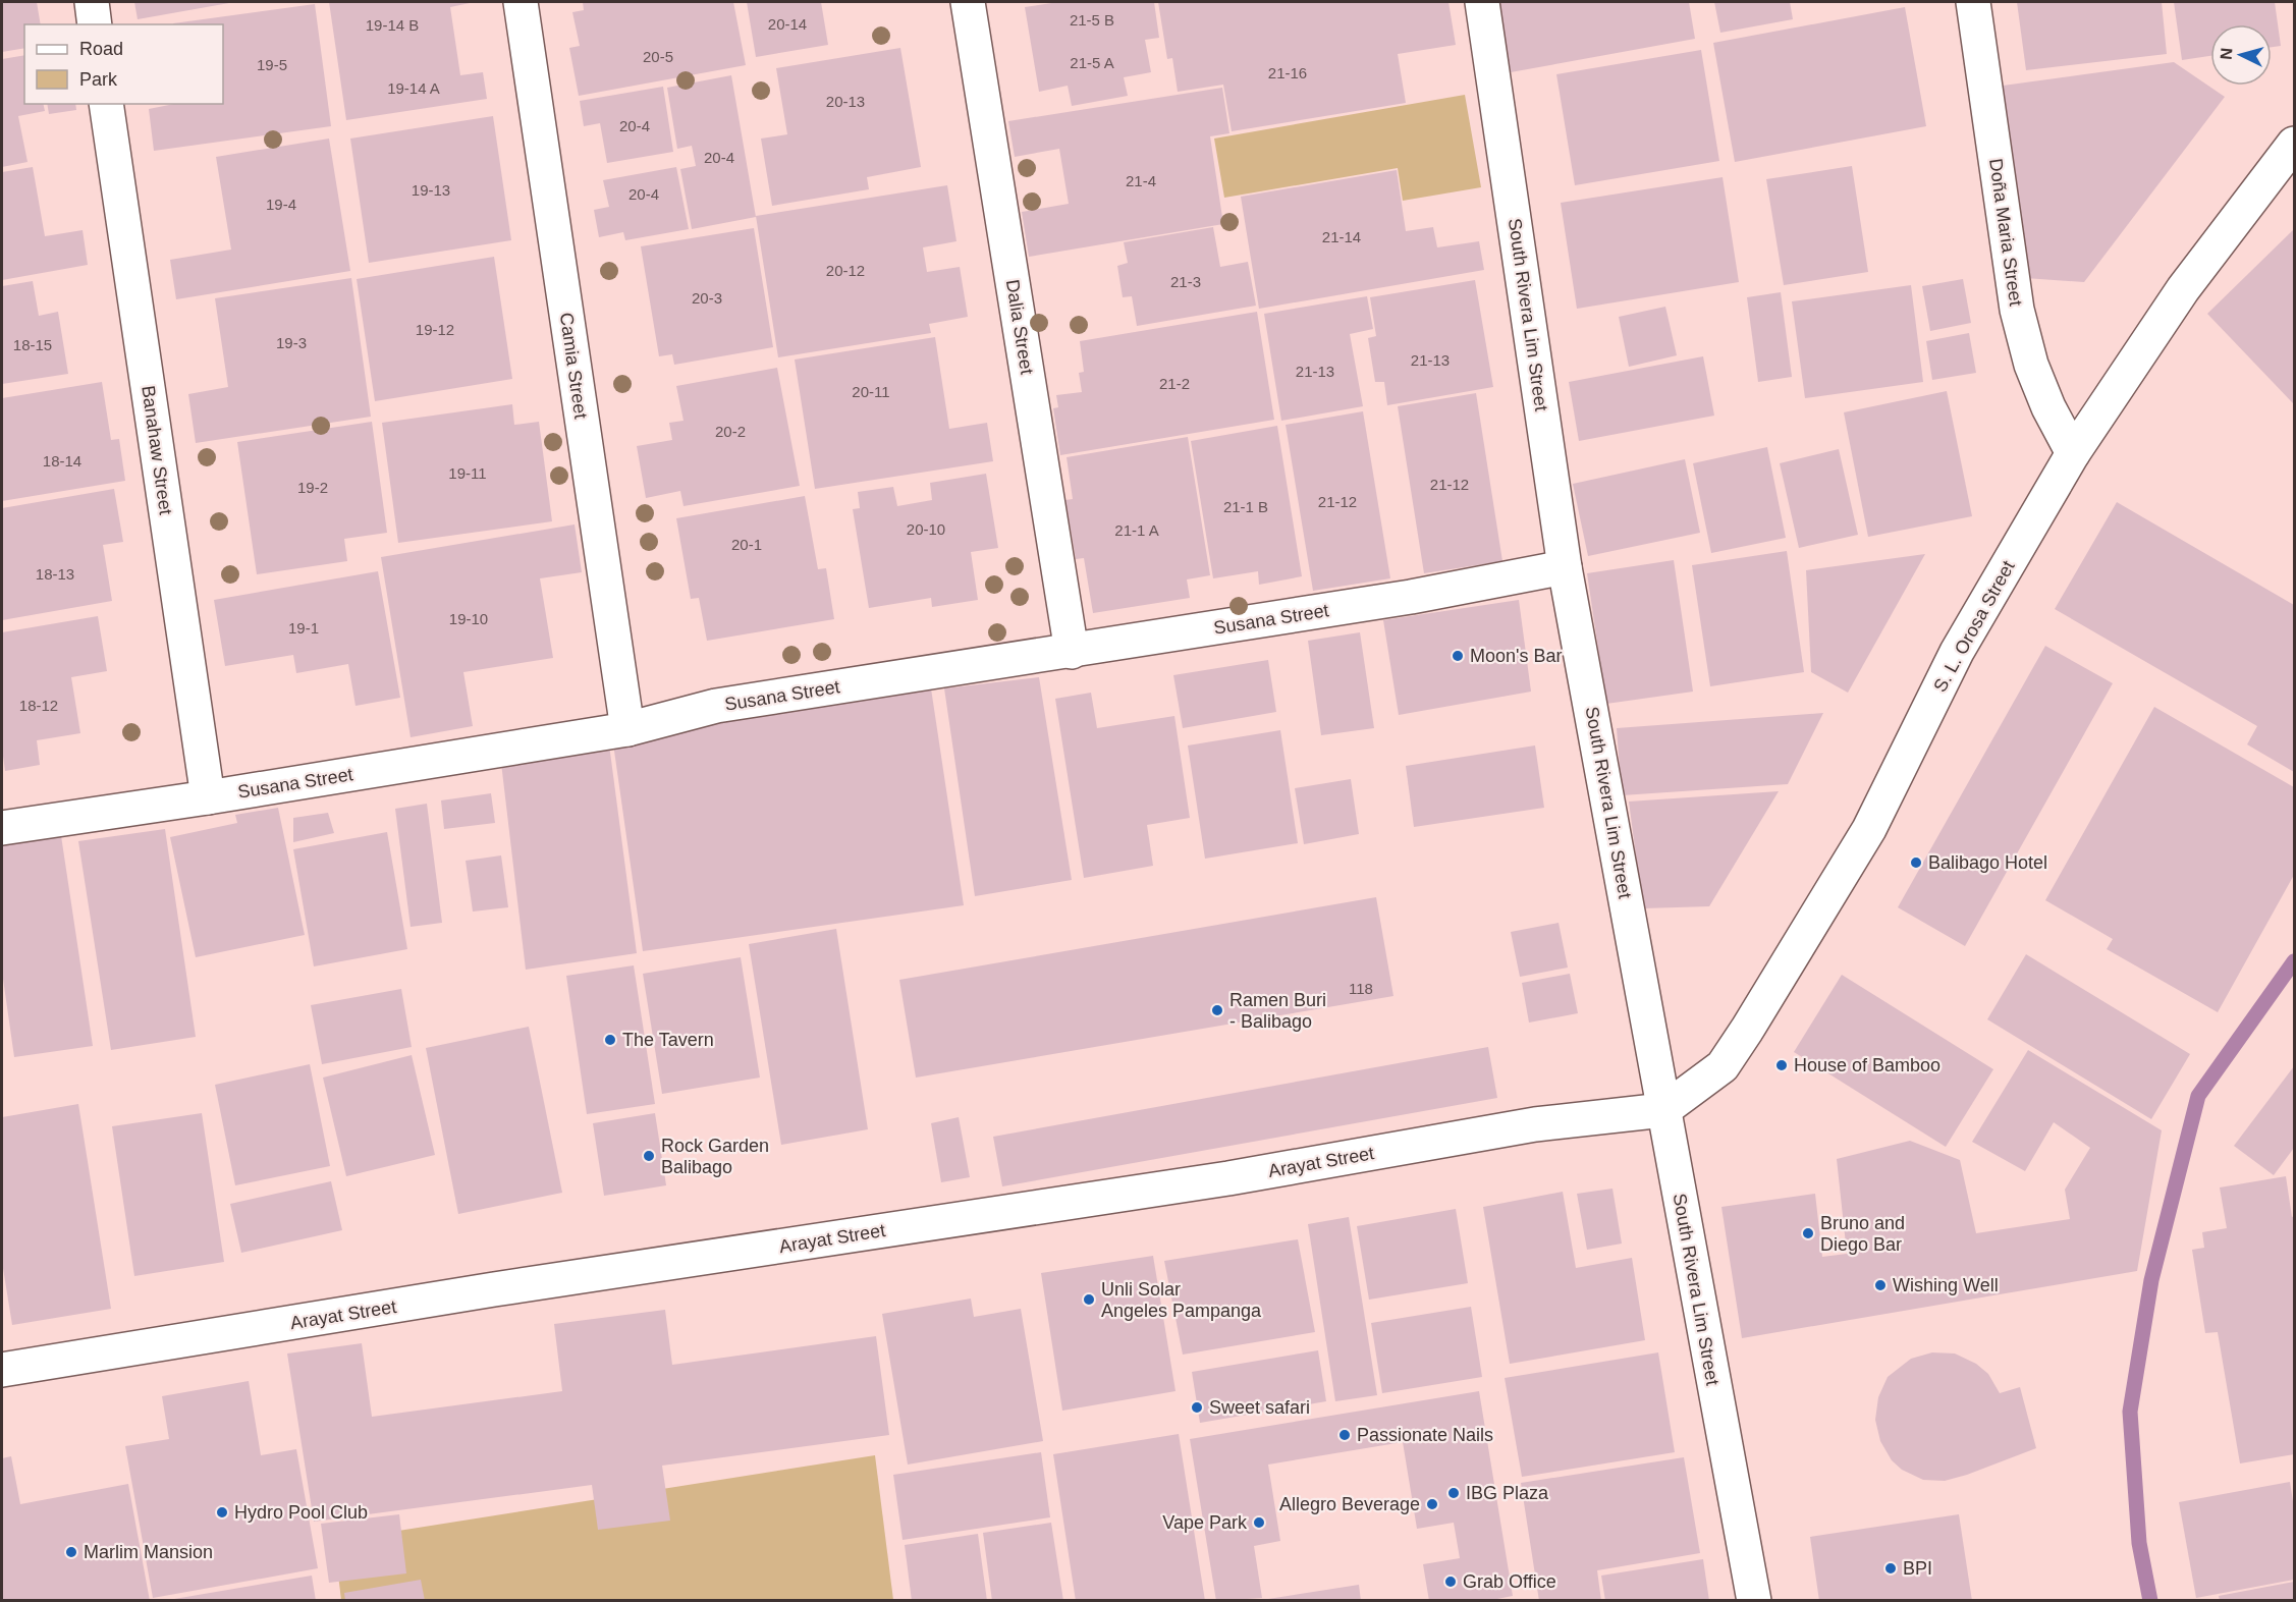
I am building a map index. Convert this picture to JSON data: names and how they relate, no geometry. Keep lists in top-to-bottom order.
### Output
{
  "streets": {
    "street": [
      "Doña Maria Street",
      "South Rivera Lim Street",
      "Dalia Street",
      "Camia Street",
      "Banahaw Street",
      "Susana Street",
      "S. L. Orosa Street",
      "Arayat Street"
    ]
  },
  "crossings": [
    ["Doña Maria Street", "S. L. Orosa Street"],
    ["South Rivera Lim Street", "Susana Street"],
    ["South Rivera Lim Street", "S. L. Orosa Street"],
    ["South Rivera Lim Street", "Arayat Street"],
    ["Dalia Street", "Susana Street"],
    ["Camia Street", "Susana Street"],
    ["Banahaw Street", "Susana Street"],
    ["S. L. Orosa Street", "Arayat Street"]
  ],
  "places": [
    "Moon's Bar",
    "Balibago Hotel",
    "Ramen Buri - Balibago",
    "The Tavern",
    "House of Bamboo",
    "Rock Garden Balibago",
    "Bruno and Diego Bar",
    "Wishing Well",
    "Unli Solar Angeles Pampanga",
    "Sweet safari",
    "Passionate Nails",
    "IBG Plaza",
    "Allegro Beverage",
    "Hydro Pool Club",
    "Vape Park",
    "Marlim Mansion",
    "BPI",
    "Grab Office"
  ],
  "house_numbers": [
    "21-5 B",
    "20-14",
    "19-14 B",
    "20-5",
    "21-5 A",
    "19-5",
    "21-16",
    "19-14 A",
    "20-13",
    "20-4",
    "20-4",
    "21-4",
    "19-13",
    "20-4",
    "19-4",
    "21-14",
    "20-12",
    "21-3",
    "20-3",
    "19-12",
    "19-3",
    "18-15",
    "21-13",
    "21-13",
    "21-2",
    "20-11",
    "20-2",
    "18-14",
    "19-11",
    "21-12",
    "19-2",
    "21-12",
    "21-1 B",
    "20-10",
    "21-1 A",
    "20-1",
    "18-13",
    "19-10",
    "19-1",
    "18-12",
    "118"
  ],
  "legend": ["Road", "Park"],
  "north": "left"
}
